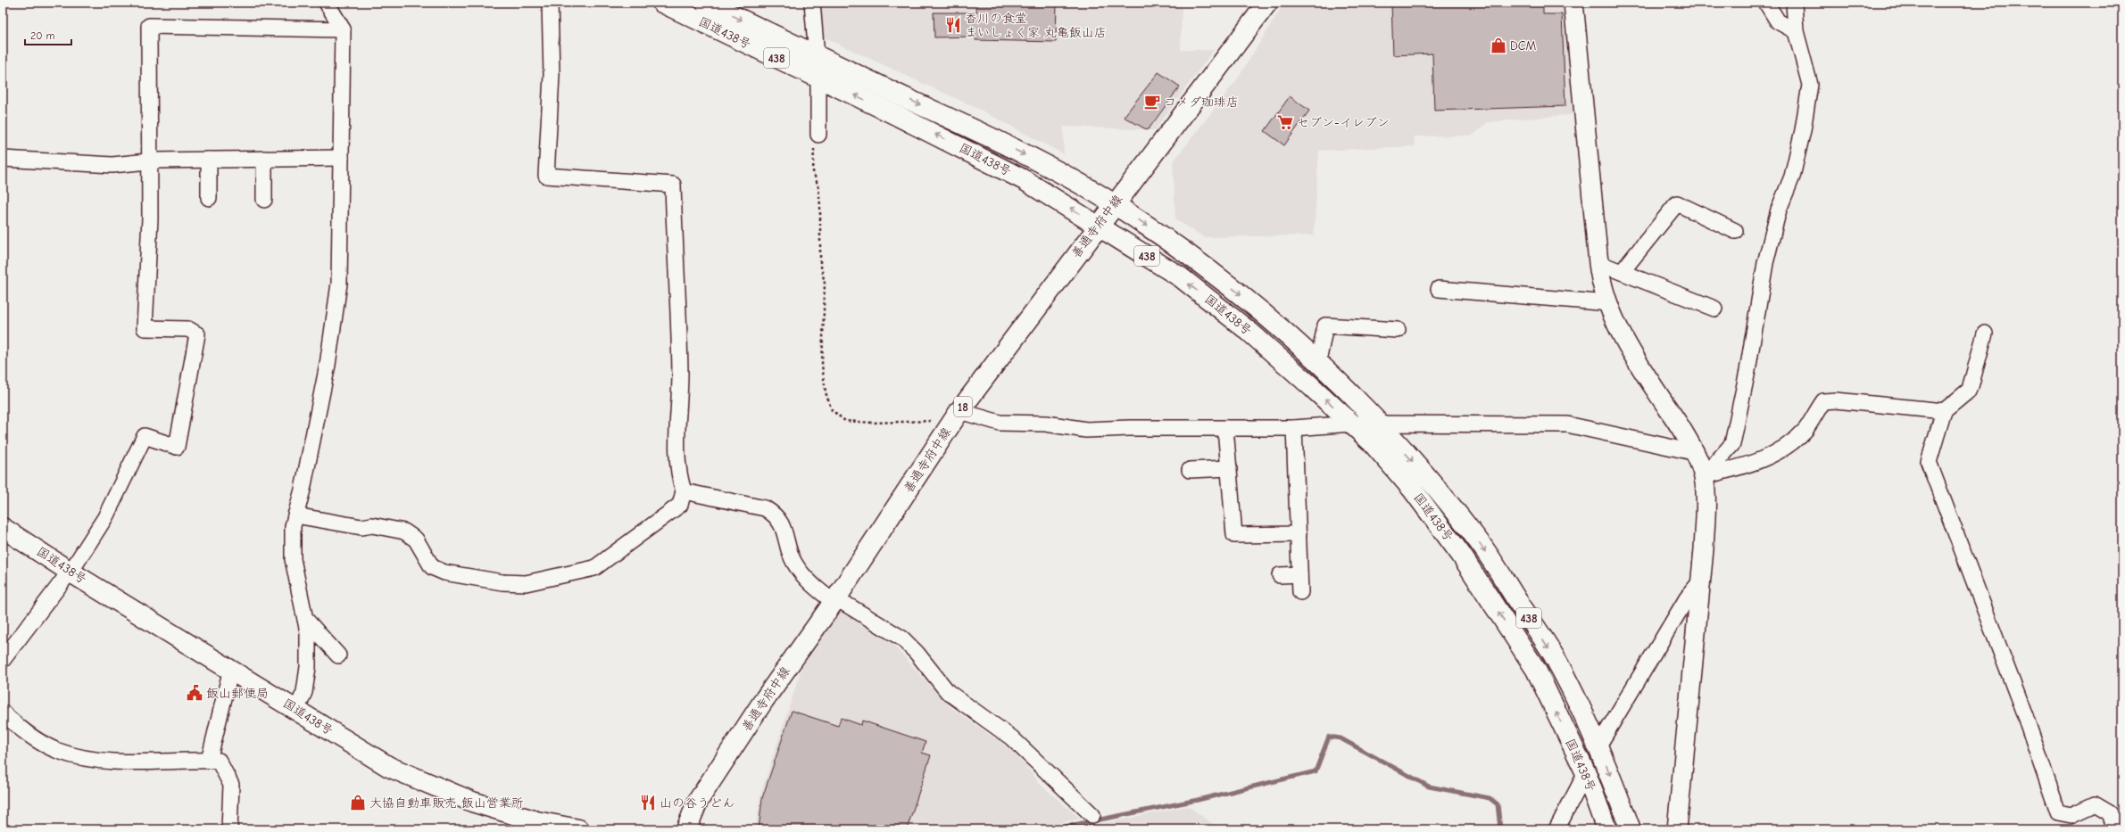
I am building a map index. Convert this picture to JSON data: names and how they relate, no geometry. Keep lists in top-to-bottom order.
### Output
{
  "streets": {
    "main road": [
      "国道438号",
      "438",
      "善通寺府中線",
      "18"
    ]
  },
  "crossings": [
    ["国道438号", "善通寺府中線"]
  ],
  "places": {
    "restaurant": ["香川の食堂 まいしょく家 丸亀飯山店", "山の谷うどん"],
    "shop": ["DCM", "大協自動車販売 飯山営業所"],
    "cafe": ["コメダ珈琲店"],
    "supermarket": ["セブン-イレブン"],
    "public building": ["飯山郵便局"]
  },
  "scale_bar": "20 m"
}
